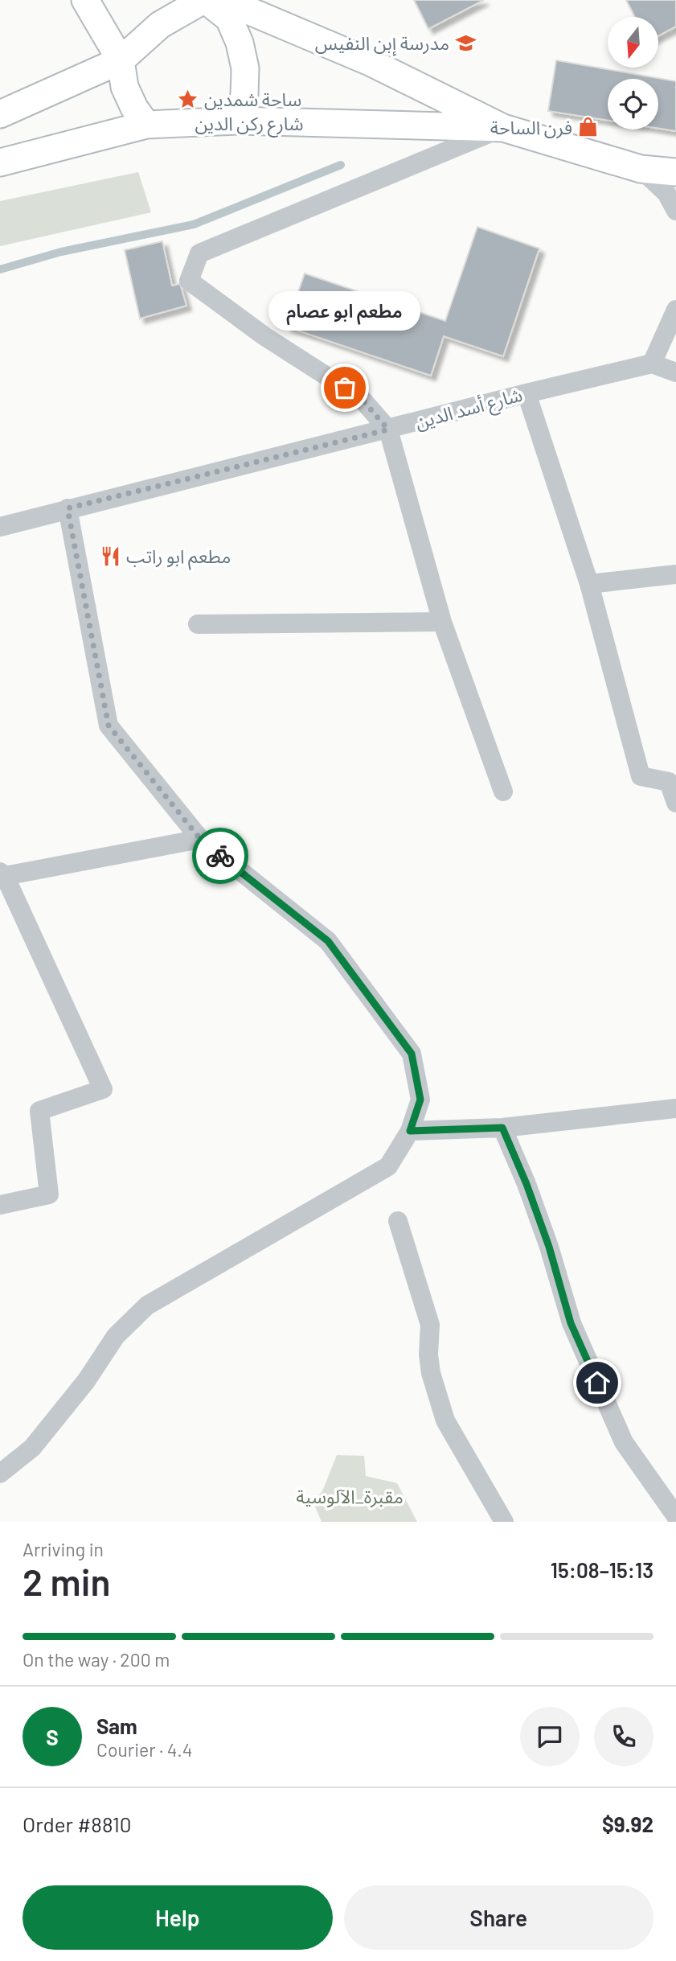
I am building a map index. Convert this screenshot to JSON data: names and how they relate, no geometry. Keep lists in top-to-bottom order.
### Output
{
  "streets": {
    "main road": ["شارع ركن الدين"],
    "street": ["شارع أسد الدين"]
  },
  "parks": ["مقبرة_الآلوسية"],
  "places": {
    "school or university": ["مدرسة إبن النفيس"],
    "place": ["ساحة شمدين"],
    "shop": ["فرن الساحة"],
    "other": ["مطعم ابو عصام"],
    "restaurant": ["مطعم ابو راتب"]
  },
  "north": "bottom",
  "page": {
    "bubble": "مطعم ابو عصام",
    "heading": ["2 min", "Arriving in", "15:08–15:13"],
    "panel": [
      "Sam",
      "Courier · 4.4",
      "Order #8810",
      "$9.92"
    ],
    "bar": "On the way · 200 m",
    "round": "S",
    "buttons": ["Help", "Share"]
  }
}
